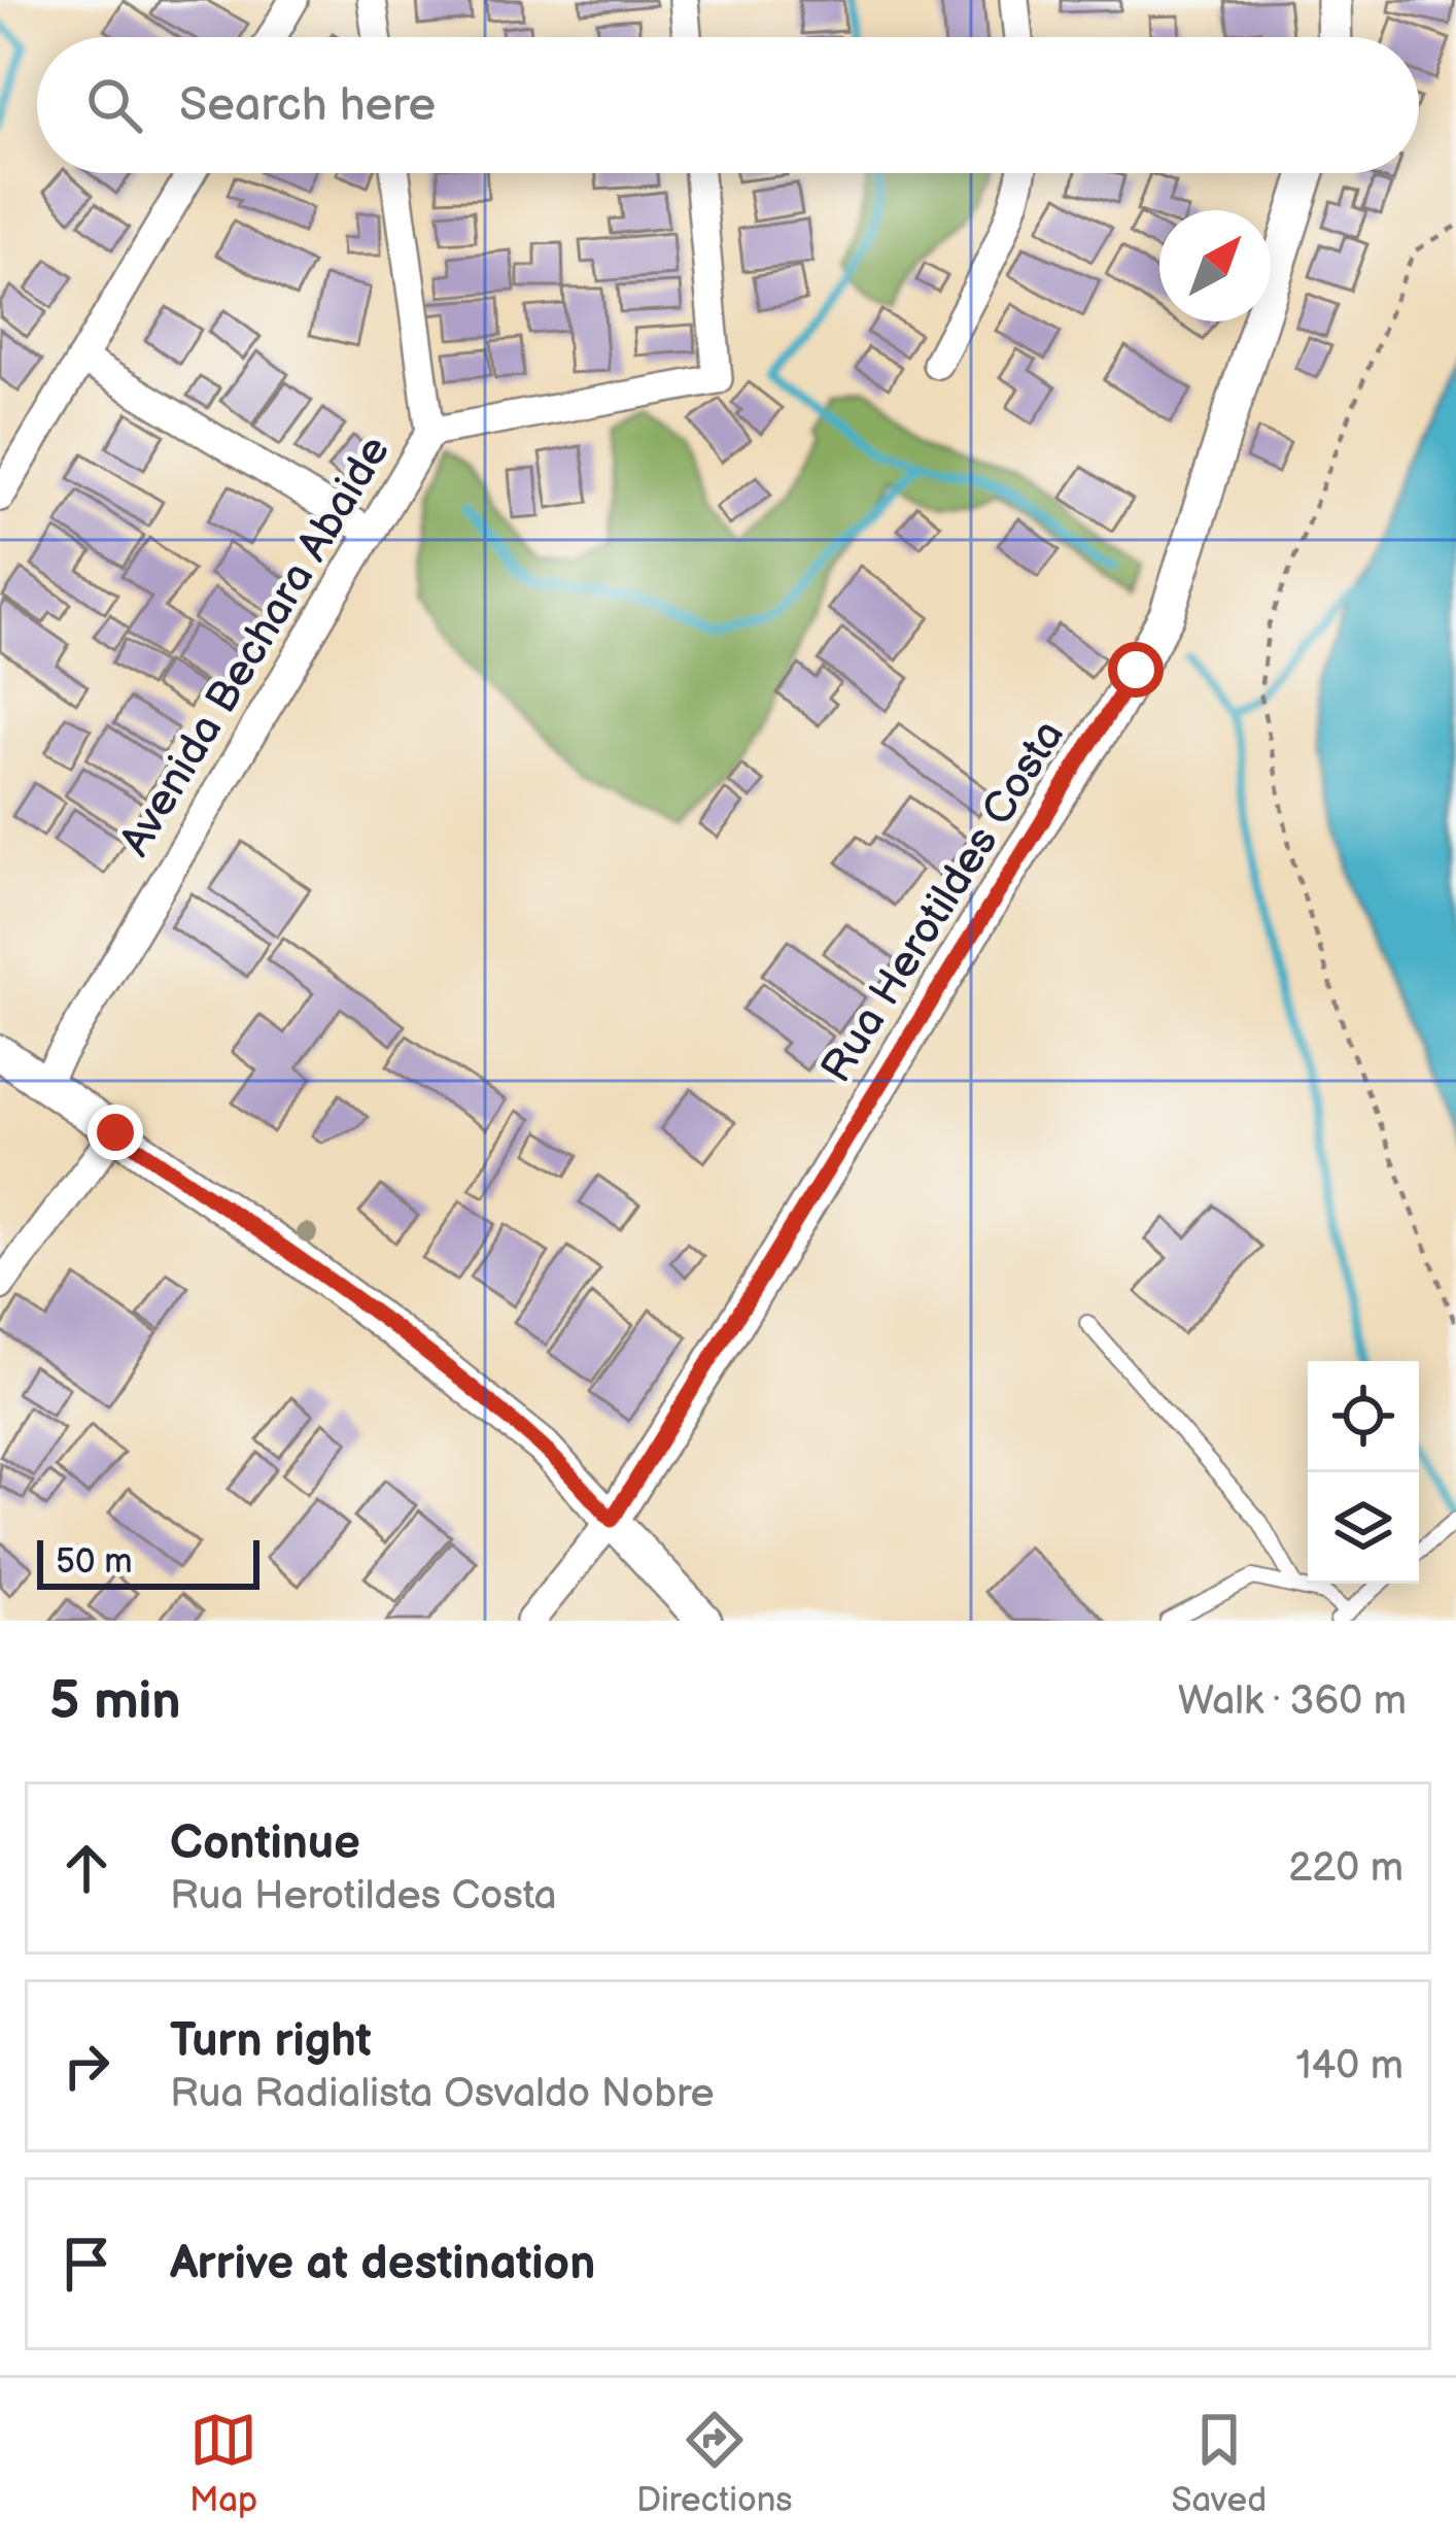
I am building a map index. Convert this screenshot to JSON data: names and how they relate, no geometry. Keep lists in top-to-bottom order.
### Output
{
  "streets": {
    "street": ["Avenida Bechara Abaide", "Rua Herotildes Costa"]
  },
  "scale_bar": "50 m",
  "north": "top right",
  "page": {
    "search": "Search here",
    "scale": "50 m",
    "heading": ["5 min", "Walk · 360 m"],
    "list": [
      ["Continue", "Rua Herotildes Costa", "220 m"],
      ["Turn right", "Rua Radialista Osvaldo Nobre", "140 m"],
      "Arrive at destination"
    ],
    "nav": ["Map", "Directions", "Saved"]
  }
}
